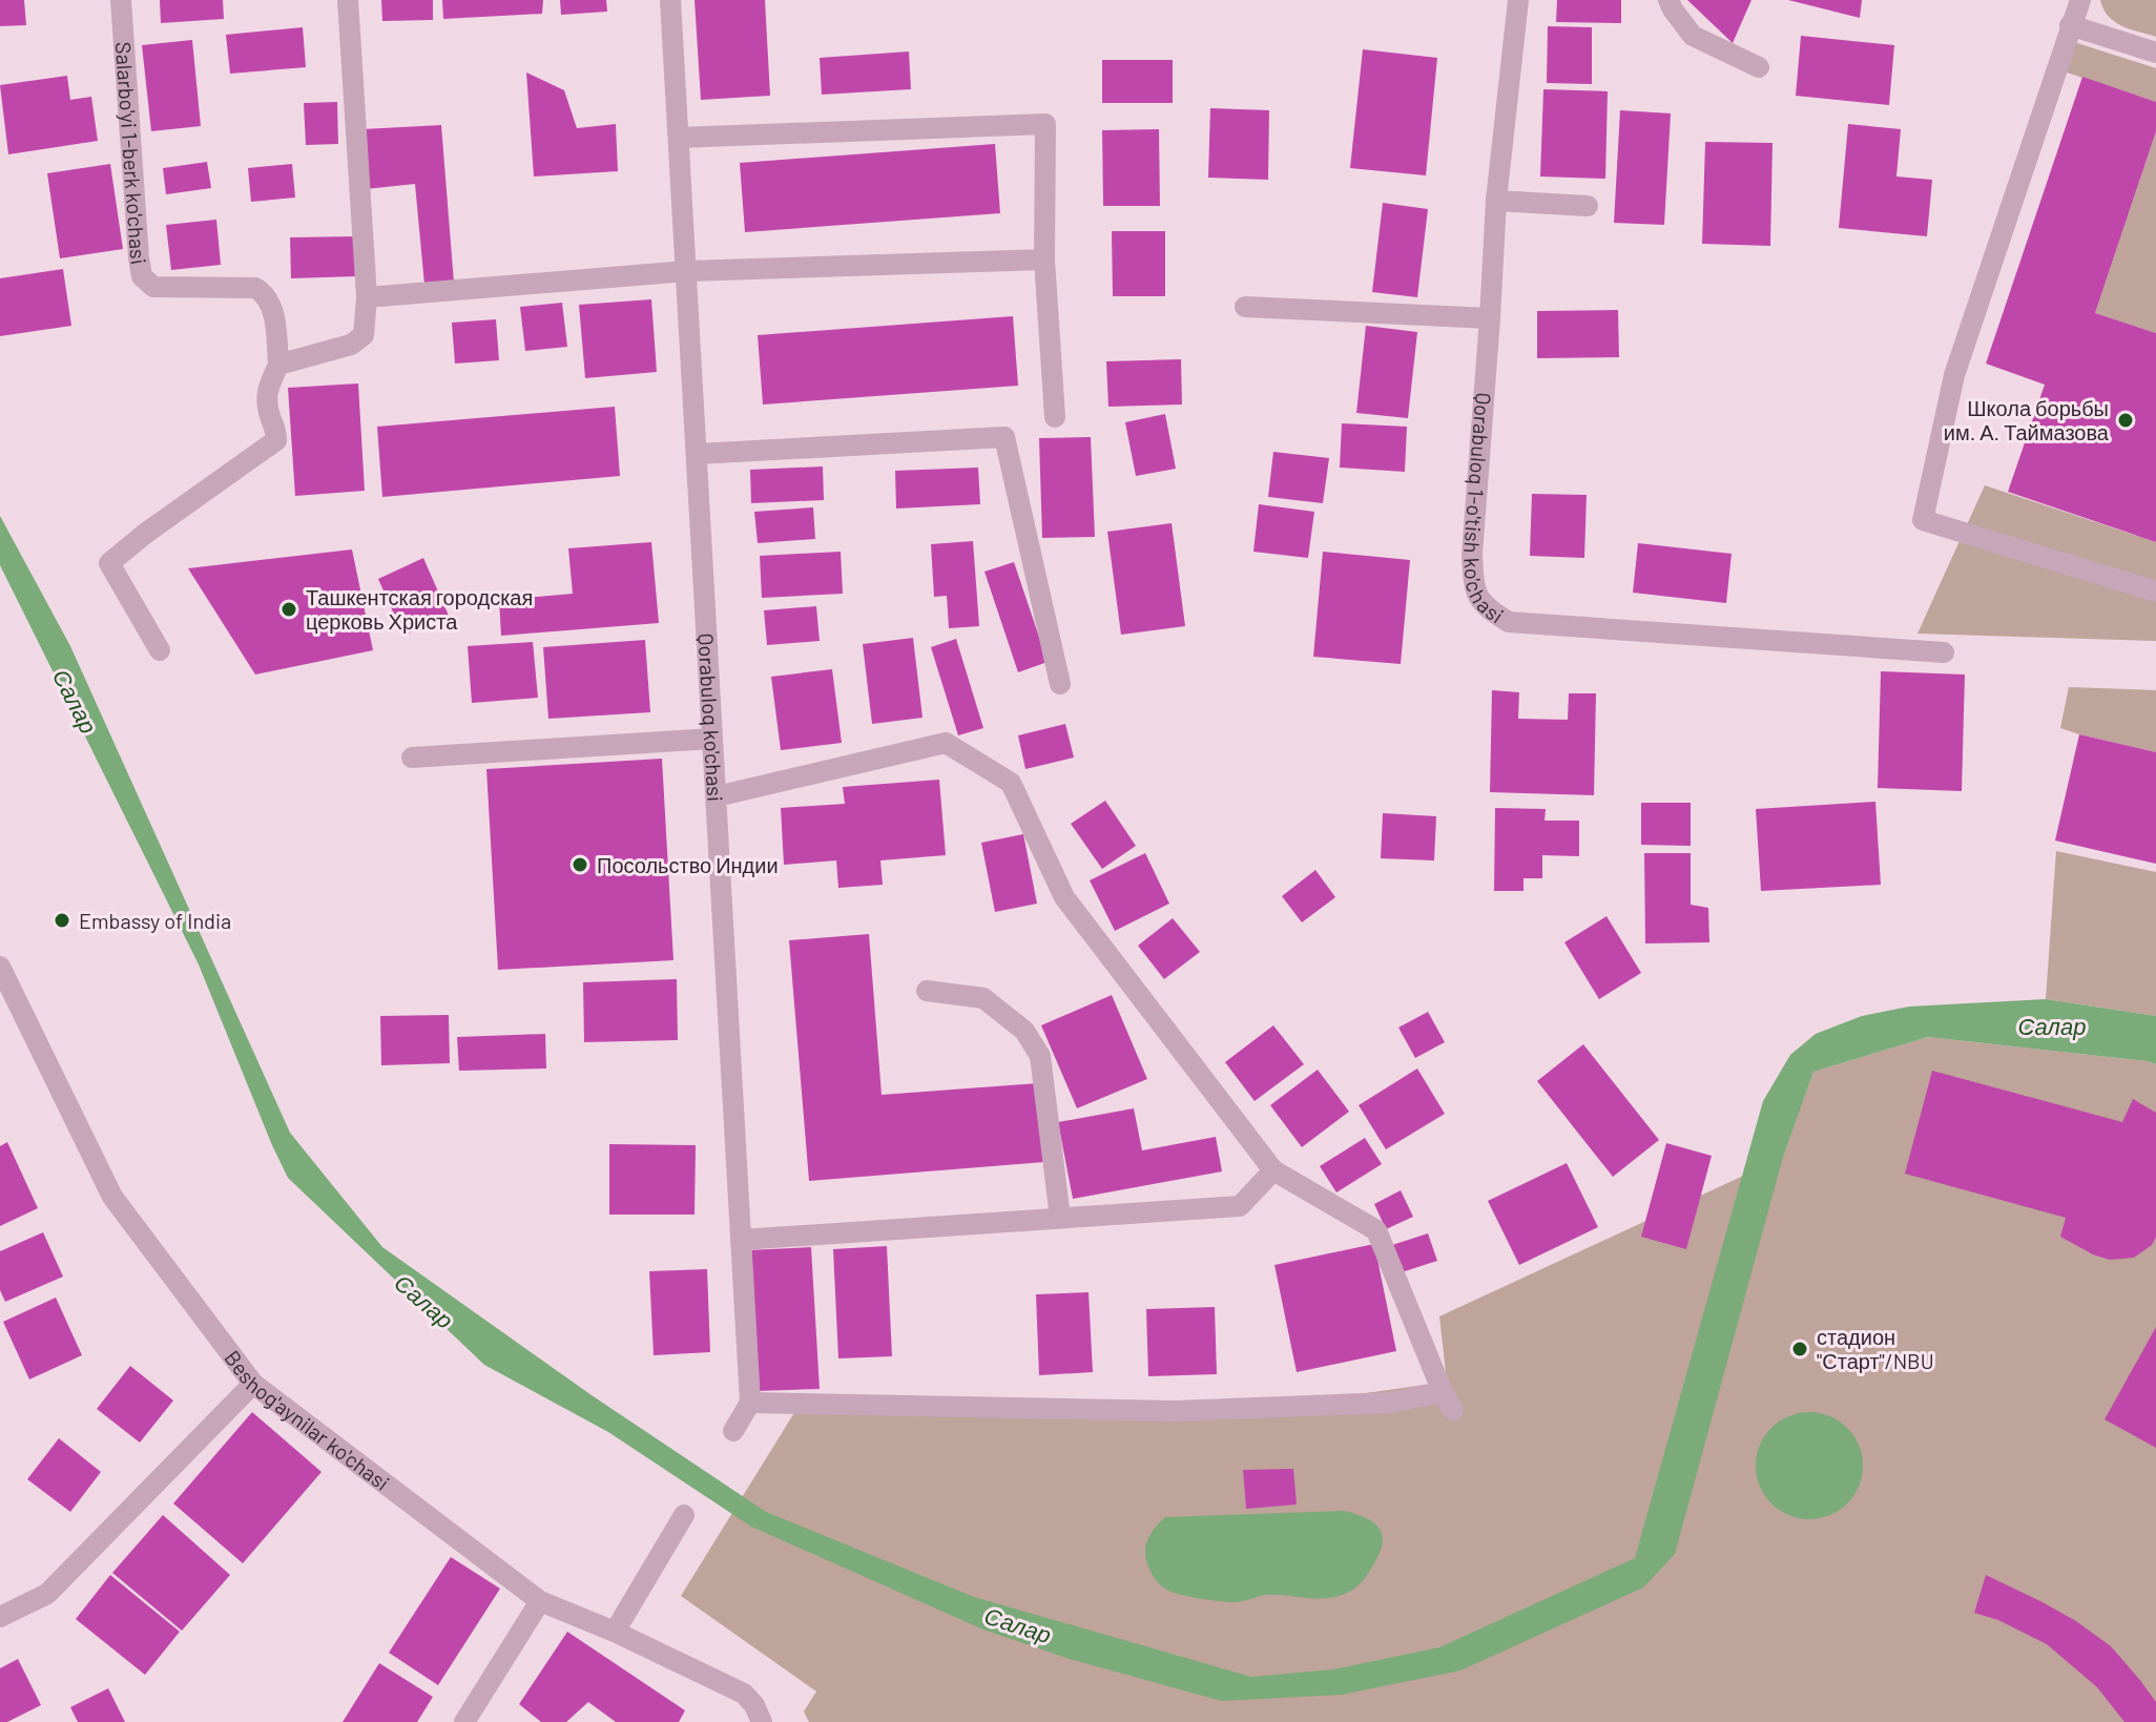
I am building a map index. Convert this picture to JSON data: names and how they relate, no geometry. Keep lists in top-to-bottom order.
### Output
{
  "streets": {
    "street": [
      "Salarbo'yi 1-berk ko'chasi",
      "Qorabuloq 1-o'tish ko'chasi",
      "Qorabuloq ko'chasi",
      "Beshog'aynilar ko'chasi"
    ]
  },
  "water": ["Салар"],
  "places": [
    "Школа борьбы им. А. Таймазова",
    "Ташкентская городская церковь Христа",
    "Посольство Индии",
    "Embassy of India",
    "стадион \"Старт\"/NBU"
  ]
}
